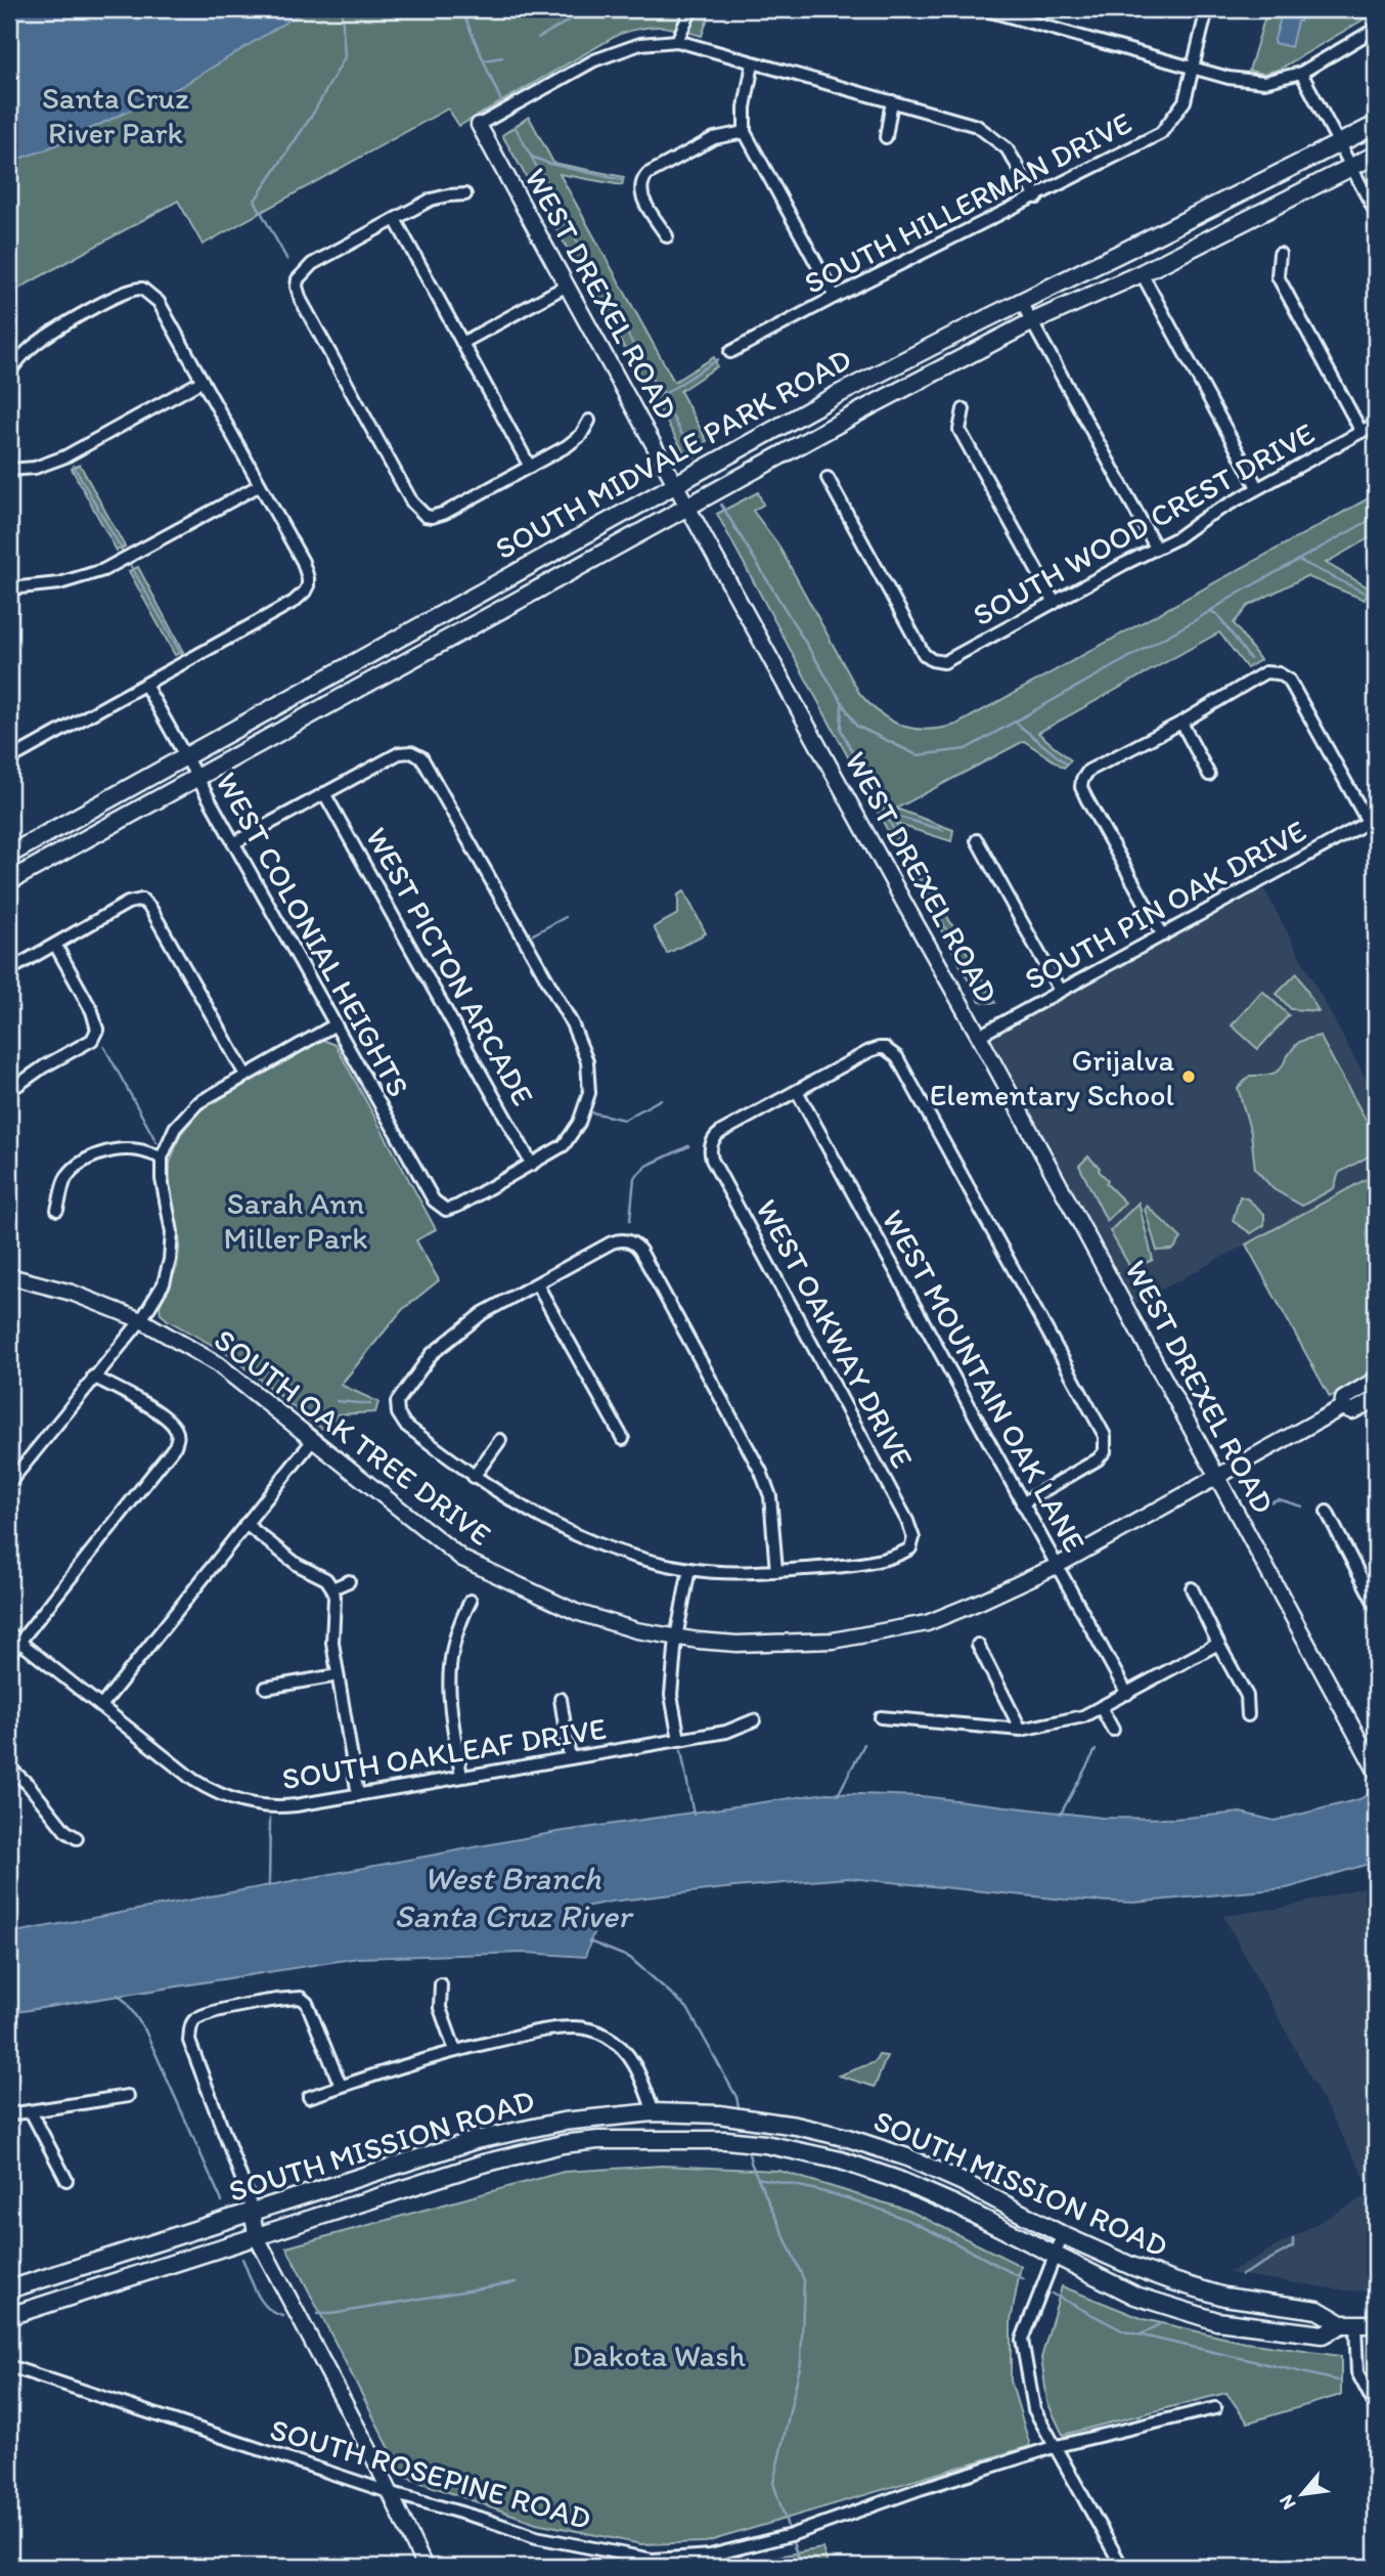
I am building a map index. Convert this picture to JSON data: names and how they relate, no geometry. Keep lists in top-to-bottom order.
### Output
{
  "streets": {
    "main road": ["SOUTH MIDVALE PARK ROAD", "SOUTH MISSION ROAD"],
    "street": [
      "SOUTH HILLERMAN DRIVE",
      "WEST DREXEL ROAD",
      "SOUTH WOOD CREST DRIVE",
      "SOUTH PIN OAK DRIVE",
      "WEST COLONIAL HEIGHTS",
      "WEST PICTON ARCADE",
      "WEST OAKWAY DRIVE",
      "WEST MOUNTAIN OAK LANE",
      "SOUTH OAK TREE DRIVE",
      "SOUTH OAKLEAF DRIVE",
      "SOUTH ROSEPINE ROAD"
    ]
  },
  "crossings": [
    ["WEST DREXEL ROAD", "SOUTH MIDVALE PARK ROAD"],
    ["WEST DREXEL ROAD", "SOUTH PIN OAK DRIVE"],
    ["WEST DREXEL ROAD", "SOUTH OAK TREE DRIVE"],
    ["SOUTH MIDVALE PARK ROAD", "WEST COLONIAL HEIGHTS"],
    ["WEST COLONIAL HEIGHTS", "WEST PICTON ARCADE"],
    ["WEST OAKWAY DRIVE", "WEST MOUNTAIN OAK LANE"],
    ["WEST MOUNTAIN OAK LANE", "SOUTH OAK TREE DRIVE"]
  ],
  "water": ["West Branch Santa Cruz River"],
  "parks": ["Santa Cruz River Park", "Sarah Ann Miller Park", "Dakota Wash"],
  "places": ["Grijalva Elementary School"],
  "north": "bottom left"
}
